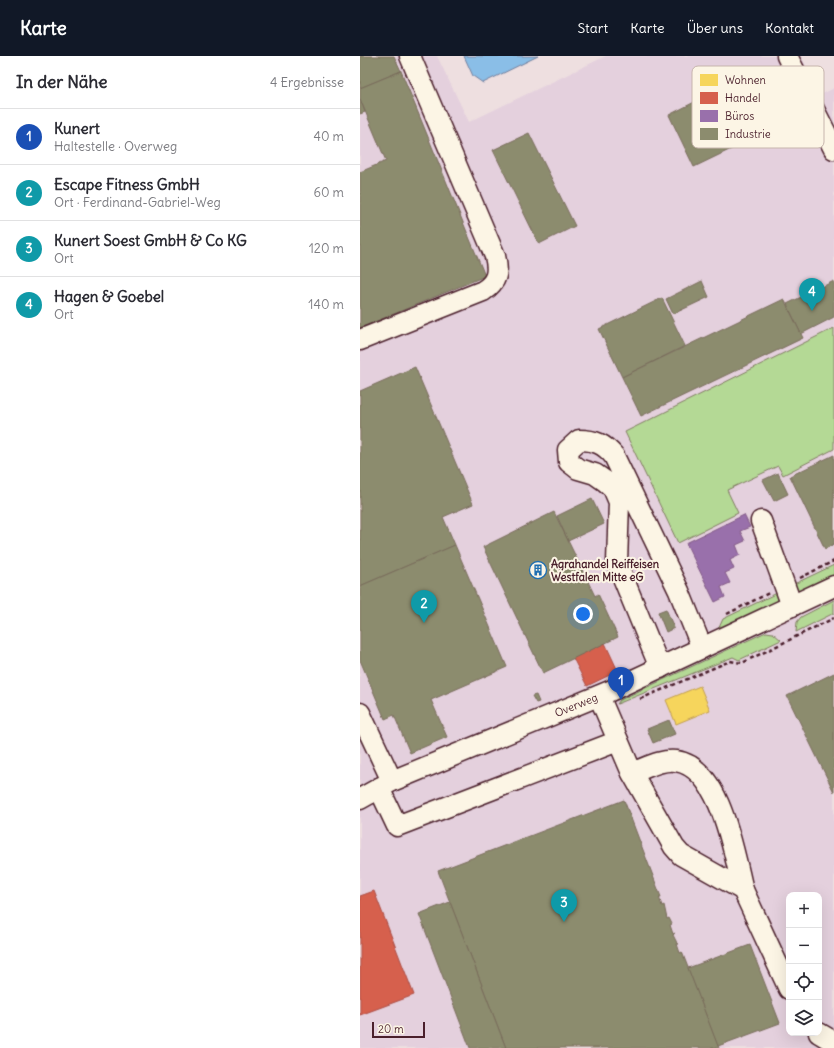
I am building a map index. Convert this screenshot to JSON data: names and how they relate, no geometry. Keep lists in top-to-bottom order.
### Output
{
  "streets": {
    "street": ["Overweg"]
  },
  "places": {
    "building": ["Agrahandel Reiffeisen Westfalen Mitte eG"]
  },
  "legend": [
    "Wohnen",
    "Handel",
    "Büros",
    "Industrie"
  ],
  "scale_bar": "20 m",
  "page": {
    "header": "Karte",
    "nav": [
      "Start",
      "Karte",
      "Über uns",
      "Kontakt"
    ],
    "heading": ["In der Nähe", "4 Ergebnisse"],
    "list": [
      {
        "mark": "1",
        "name": "Kunert",
        "note": "Haltestelle · Overweg",
        "value": "40 m"
      },
      {
        "mark": "2",
        "name": "Escape Fitness GmbH",
        "note": "Ort · Ferdinand-Gabriel-Weg",
        "value": "60 m"
      },
      {
        "mark": "3",
        "name": "Kunert Soest GmbH & Co KG",
        "note": "Ort",
        "value": "120 m"
      },
      {
        "mark": "4",
        "name": "Hagen & Goebel",
        "note": "Ort",
        "value": "140 m"
      }
    ],
    "pins": [
      "4",
      "2",
      "1",
      "3"
    ],
    "map_buttons": ["+", "−"],
    "scale": "20 m"
  }
}
